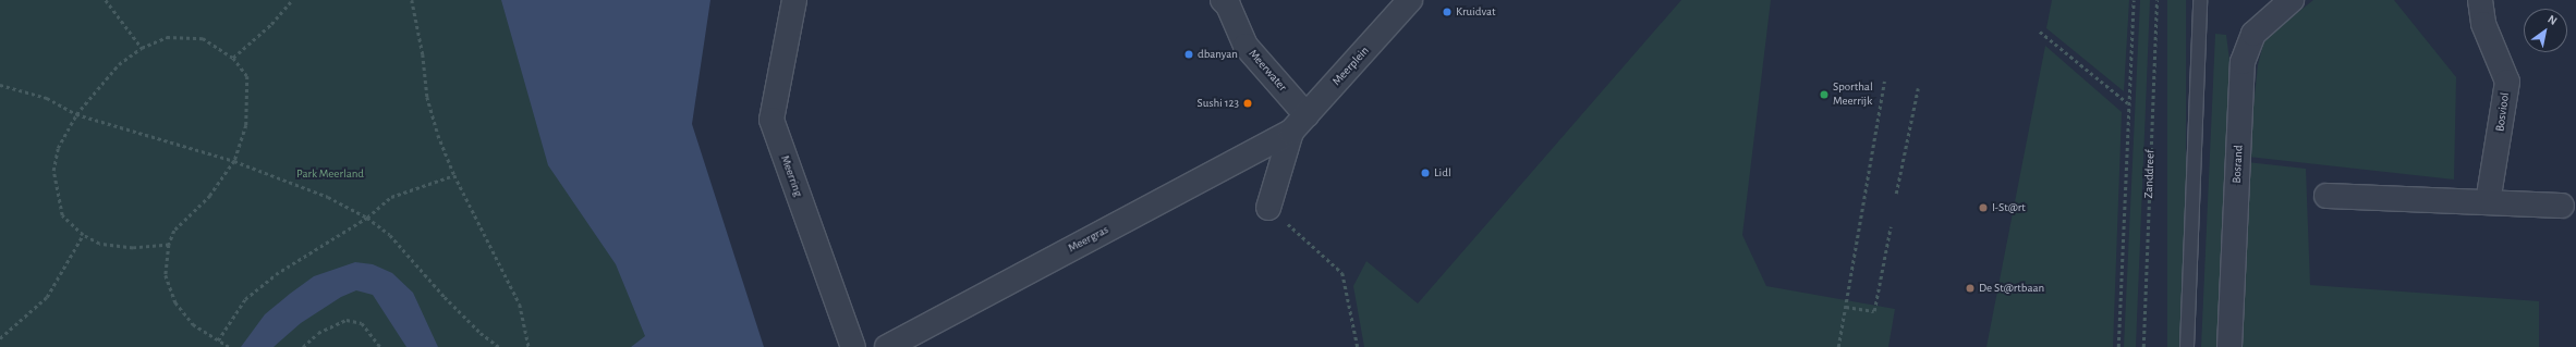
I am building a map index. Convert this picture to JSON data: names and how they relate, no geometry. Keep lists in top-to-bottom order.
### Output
{
  "streets": {
    "street": [
      "Meerplein",
      "Meerwater",
      "Bosviool",
      "Bosrand",
      "Meerring",
      "Meergras"
    ],
    "path": ["Zanddreef"]
  },
  "crossings": [
    ["Meerplein", "Meerwater"],
    ["Meerplein", "Meergras"],
    ["Meerwater", "Meergras"]
  ],
  "parks": ["Park Meerland"],
  "places": [
    "Kruidvat",
    "dbanyan",
    "Sporthal Meerrijk",
    "Sushi 123",
    "Lidl",
    "I-St@rt",
    "De St@rtbaan"
  ],
  "north": "top right"
}
